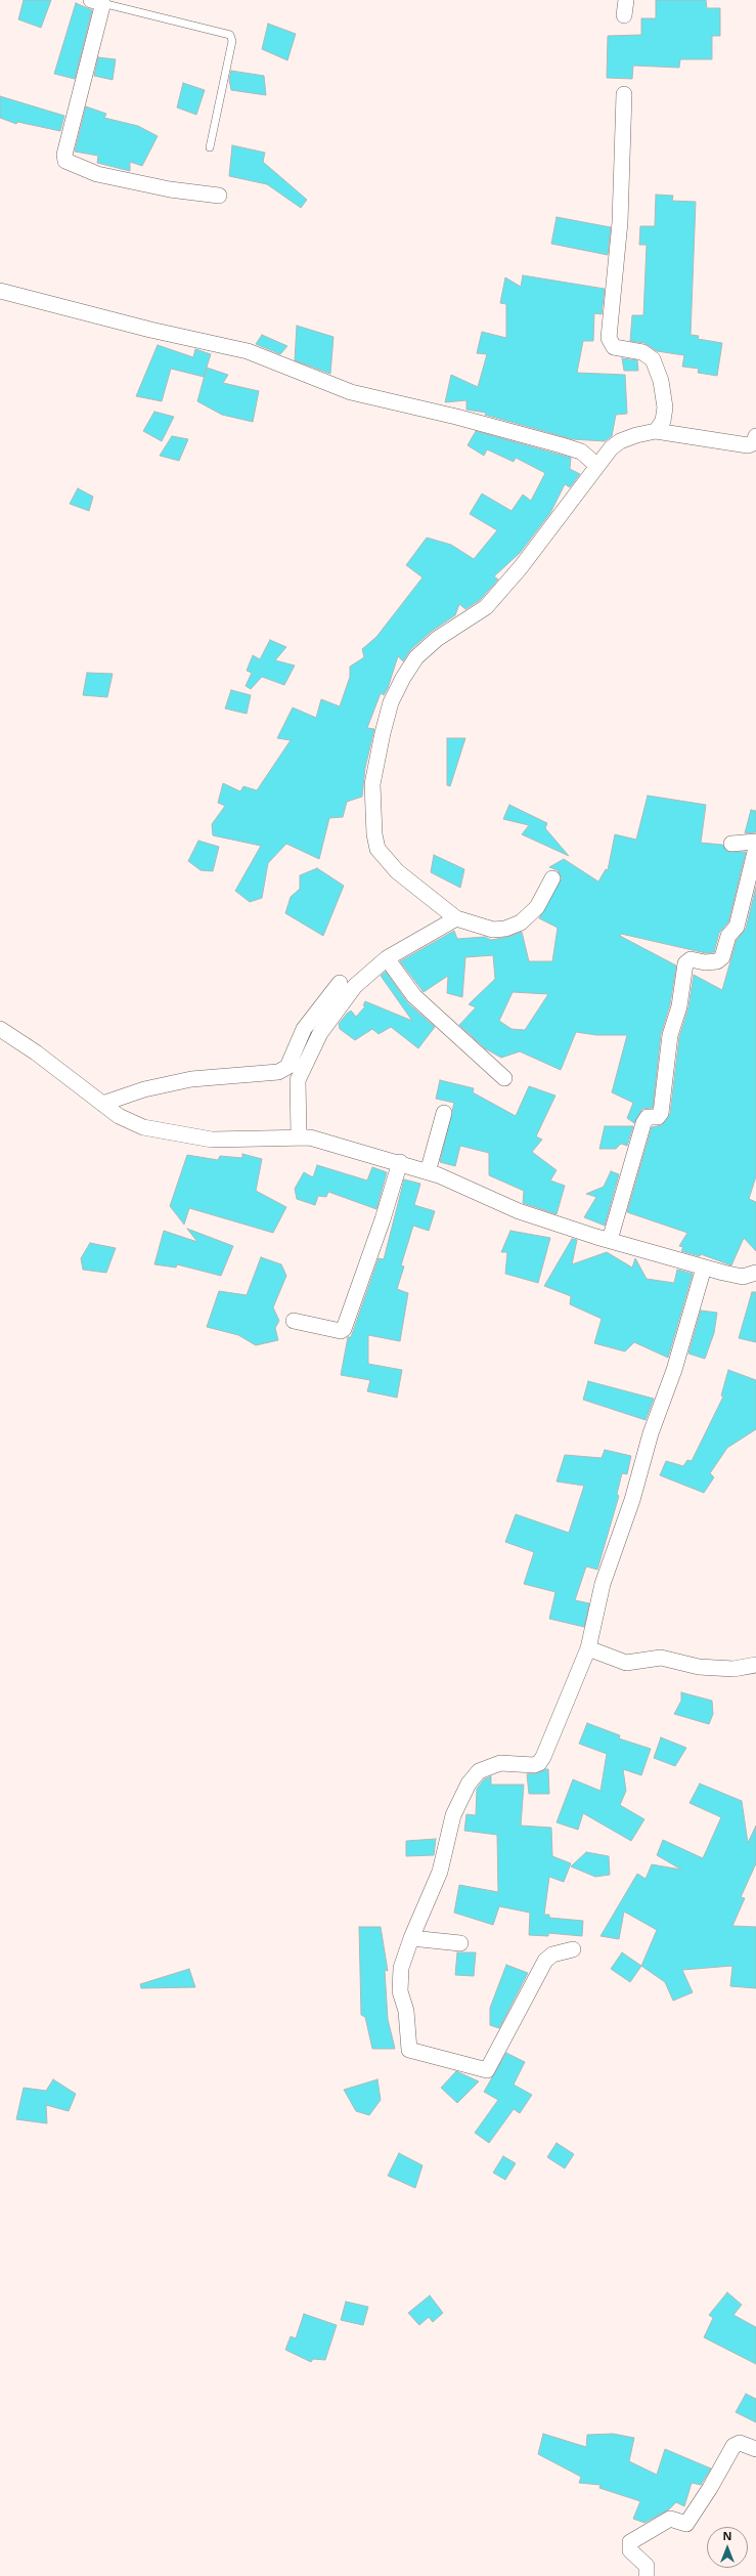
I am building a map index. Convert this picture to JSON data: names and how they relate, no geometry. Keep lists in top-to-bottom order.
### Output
{
  "north": "top"
}
